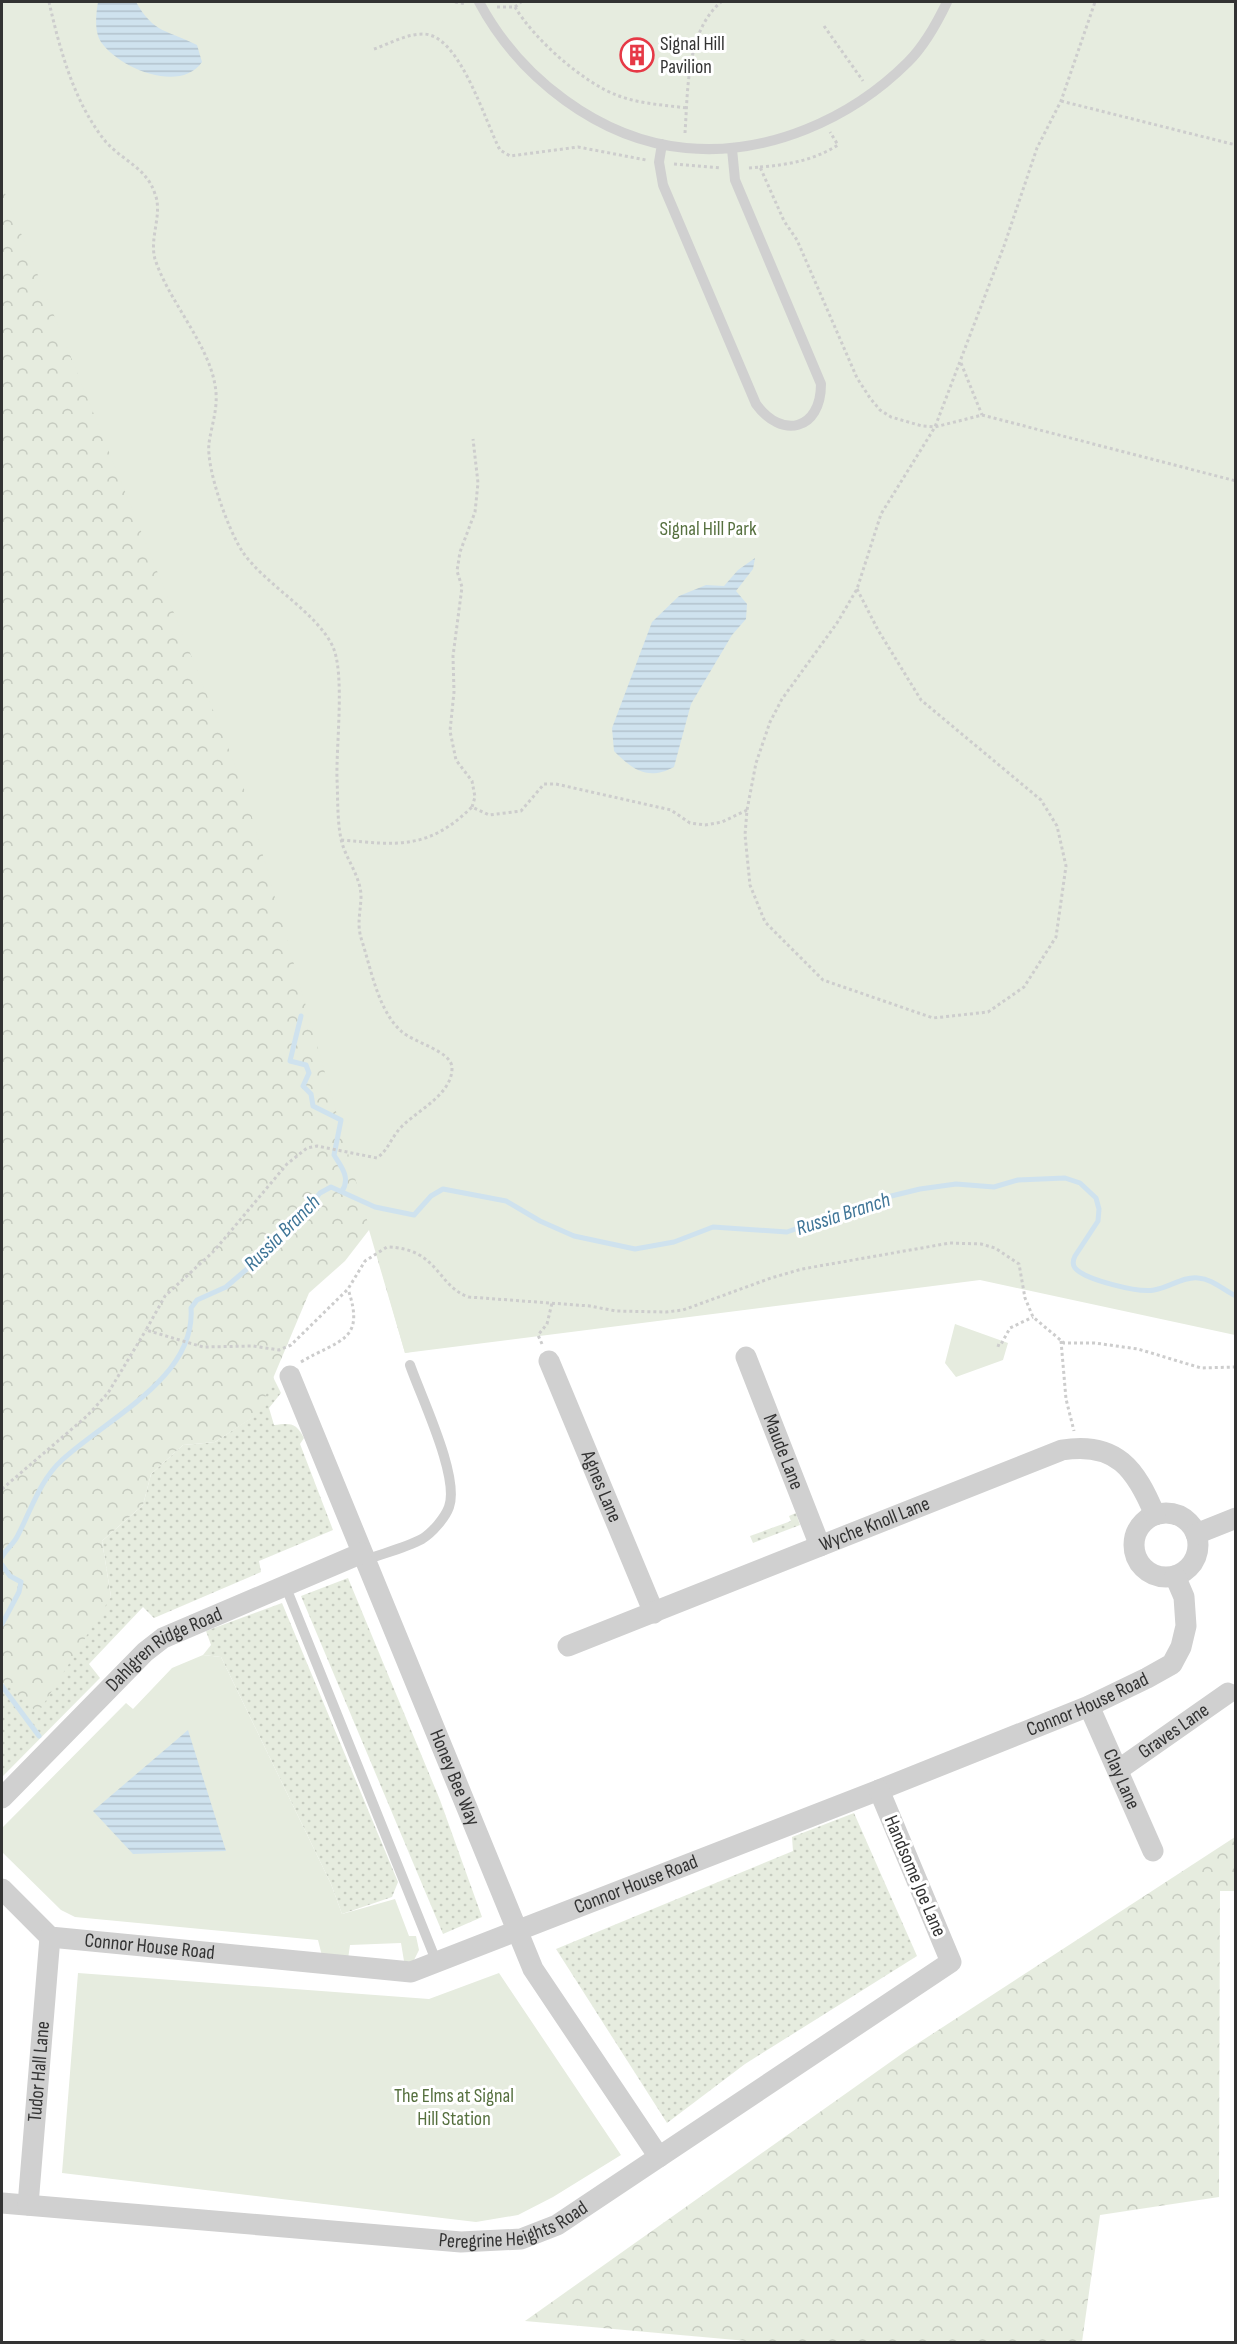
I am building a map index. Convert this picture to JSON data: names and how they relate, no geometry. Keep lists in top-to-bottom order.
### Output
{
  "streets": {
    "street": [
      "Maude Lane",
      "Agnes Lane",
      "Wyche Knoll Lane",
      "Dahlgren Ridge Road",
      "Connor House Road",
      "Graves Lane",
      "Honey Bee Way",
      "Clay Lane",
      "Handsome Joe Lane",
      "Tudor Hall Lane",
      "Peregrine Heights Road"
    ]
  },
  "crossings": [
    ["Maude Lane", "Wyche Knoll Lane"],
    ["Agnes Lane", "Wyche Knoll Lane"],
    ["Wyche Knoll Lane", "Connor House Road"],
    ["Dahlgren Ridge Road", "Honey Bee Way"],
    ["Connor House Road", "Honey Bee Way"],
    ["Connor House Road", "Clay Lane"],
    ["Connor House Road", "Handsome Joe Lane"],
    ["Connor House Road", "Tudor Hall Lane"],
    ["Graves Lane", "Clay Lane"],
    ["Honey Bee Way", "Peregrine Heights Road"],
    ["Handsome Joe Lane", "Peregrine Heights Road"],
    ["Tudor Hall Lane", "Peregrine Heights Road"]
  ],
  "water": ["Russia Branch"],
  "parks": ["Signal Hill Park", "The Elms at Signal Hill Station"],
  "places": {
    "building": ["Signal Hill Pavilion"]
  }
}
